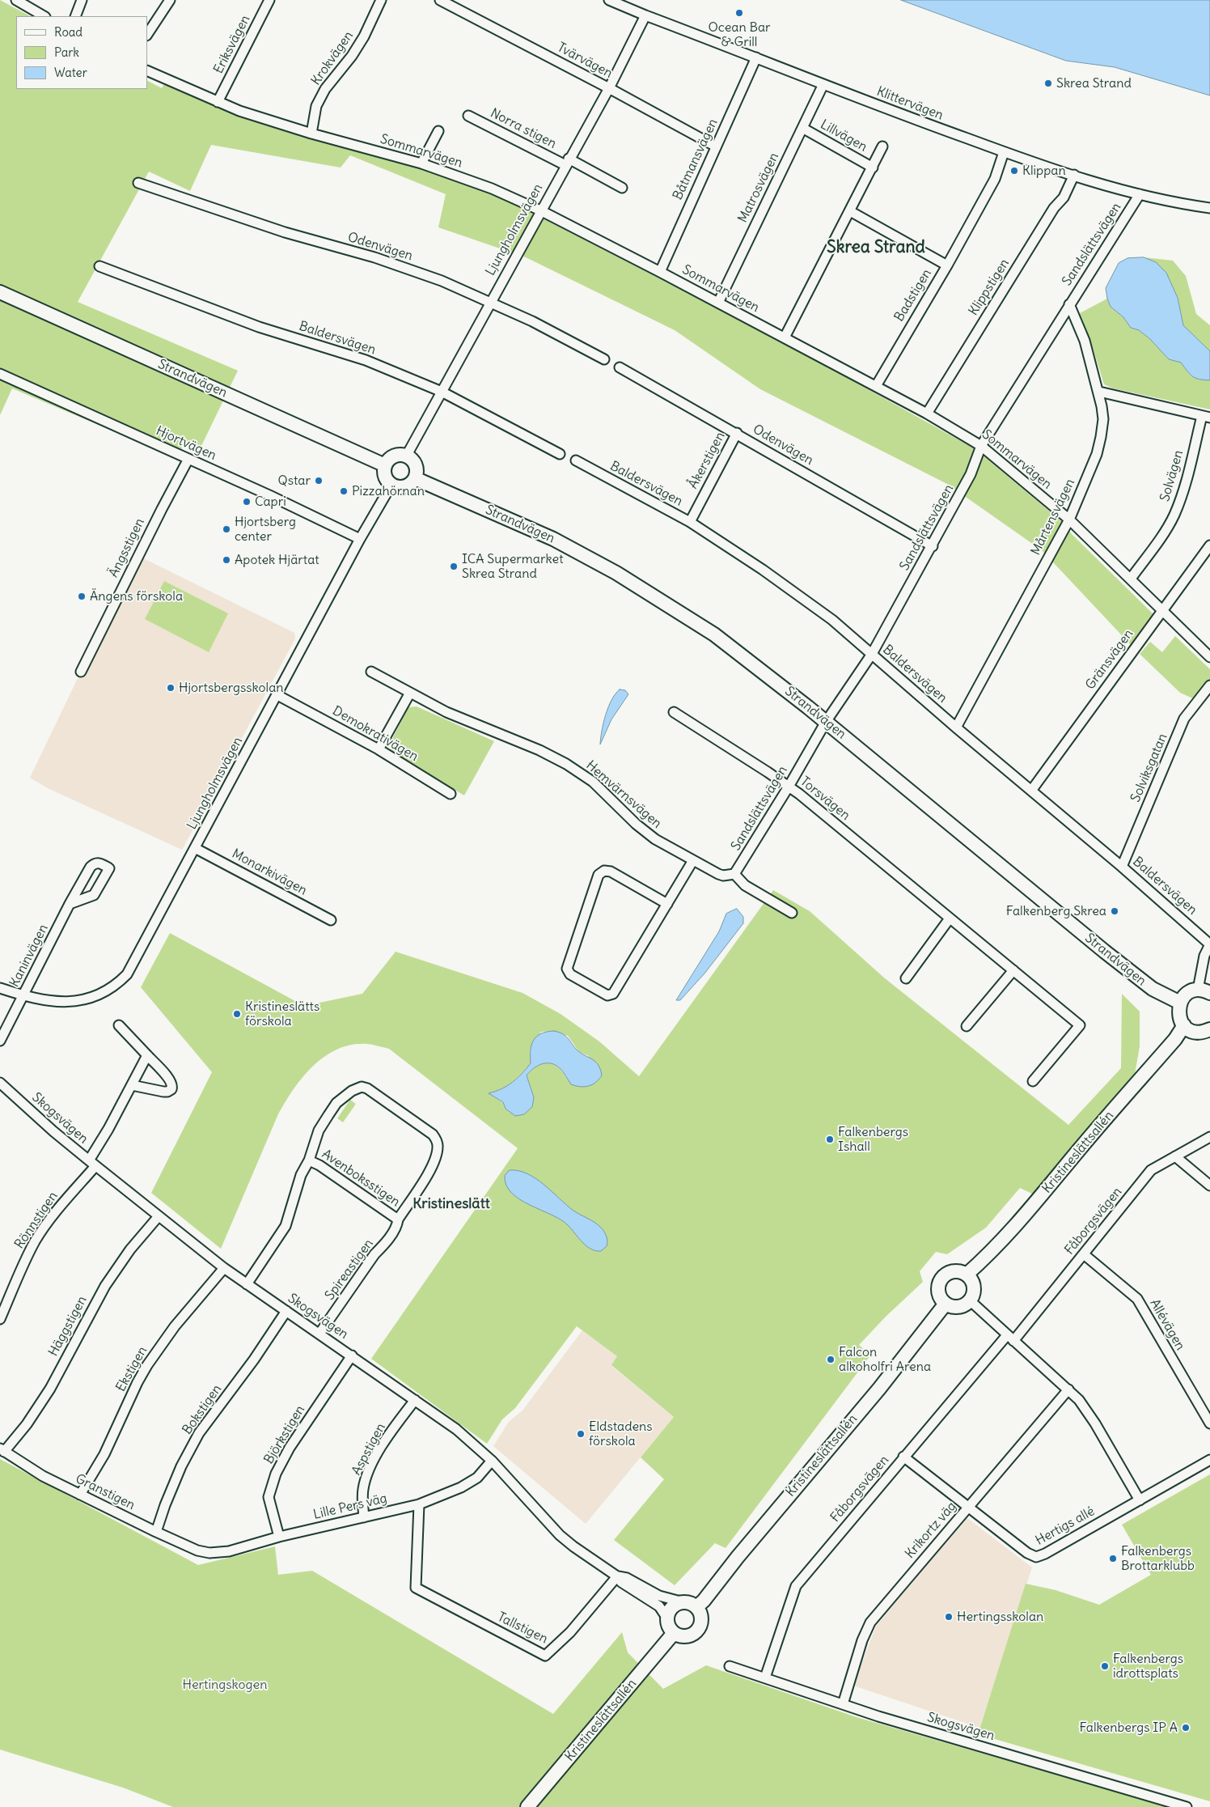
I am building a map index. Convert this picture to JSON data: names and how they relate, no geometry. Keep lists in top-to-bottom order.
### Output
{
  "streets": {
    "street": [
      "Eriksvägen",
      "Krokvägen",
      "Tvärvägen",
      "Klittervägen",
      "Norra stigen",
      "Lillvägen",
      "Sommarvägen",
      "Båtmansvägen",
      "Matrosvägen",
      "Ljungholmsvägen",
      "Sandslättsvägen",
      "Odenvägen",
      "Klippstigen",
      "Badstigen",
      "Baldersvägen",
      "Strandvägen",
      "Hjortvägen",
      "Åkerstigen",
      "Solvägen",
      "Mårtensvägen",
      "Ängsstigen",
      "Gränsvägen",
      "Demokrativägen",
      "Solviksgatan",
      "Hemvärnsvägen",
      "Torsvägen",
      "Monarkivägen",
      "Kaninvägen",
      "Skogsvägen",
      "Kristineslättsallén",
      "Avenboksstigen",
      "Rönnstigen",
      "Fåborgsvägen",
      "Spireastigen",
      "Allévägen",
      "Häggstigen",
      "Ekstigen",
      "Bokstigen",
      "Björkstigen",
      "Aspstigen",
      "Granstigen",
      "Lille Pers väg",
      "Hertigs allé",
      "Krikortz väg",
      "Tallstigen"
    ]
  },
  "crossings": [
    ["Eriksvägen", "Sommarvägen"],
    ["Krokvägen", "Sommarvägen"],
    ["Tvärvägen", "Båtmansvägen"],
    ["Tvärvägen", "Ljungholmsvägen"],
    ["Klittervägen", "Båtmansvägen"],
    ["Klittervägen", "Matrosvägen"],
    ["Klittervägen", "Ljungholmsvägen"],
    ["Klittervägen", "Sandslättsvägen"],
    ["Klittervägen", "Klippstigen"],
    ["Klittervägen", "Badstigen"],
    ["Norra stigen", "Ljungholmsvägen"],
    ["Lillvägen", "Matrosvägen"],
    ["Sommarvägen", "Båtmansvägen"],
    ["Sommarvägen", "Matrosvägen"],
    ["Sommarvägen", "Ljungholmsvägen"],
    ["Sommarvägen", "Sandslättsvägen"],
    ["Sommarvägen", "Klippstigen"],
    ["Sommarvägen", "Badstigen"],
    ["Sommarvägen", "Solvägen"],
    ["Sommarvägen", "Mårtensvägen"],
    ["Sommarvägen", "Gränsvägen"],
    ["Ljungholmsvägen", "Odenvägen"],
    ["Ljungholmsvägen", "Baldersvägen"],
    ["Ljungholmsvägen", "Strandvägen"],
    ["Ljungholmsvägen", "Hjortvägen"],
    ["Ljungholmsvägen", "Demokrativägen"],
    ["Ljungholmsvägen", "Monarkivägen"],
    ["Ljungholmsvägen", "Kaninvägen"],
    ["Sandslättsvägen", "Odenvägen"],
    ["Sandslättsvägen", "Baldersvägen"],
    ["Sandslättsvägen", "Strandvägen"],
    ["Sandslättsvägen", "Mårtensvägen"],
    ["Sandslättsvägen", "Hemvärnsvägen"],
    ["Sandslättsvägen", "Torsvägen"],
    ["Odenvägen", "Åkerstigen"],
    ["Baldersvägen", "Åkerstigen"],
    ["Baldersvägen", "Mårtensvägen"],
    ["Baldersvägen", "Gränsvägen"],
    ["Baldersvägen", "Solviksgatan"],
    ["Hjortvägen", "Ängsstigen"],
    ["Skogsvägen", "Kristineslättsallén"],
    ["Skogsvägen", "Rönnstigen"],
    ["Skogsvägen", "Fåborgsvägen"],
    ["Skogsvägen", "Spireastigen"],
    ["Skogsvägen", "Häggstigen"],
    ["Skogsvägen", "Ekstigen"],
    ["Skogsvägen", "Bokstigen"],
    ["Skogsvägen", "Björkstigen"],
    ["Skogsvägen", "Aspstigen"],
    ["Skogsvägen", "Lille Pers väg"],
    ["Skogsvägen", "Krikortz väg"],
    ["Skogsvägen", "Tallstigen"],
    ["Avenboksstigen", "Spireastigen"],
    ["Fåborgsvägen", "Allévägen"],
    ["Fåborgsvägen", "Hertigs allé"],
    ["Häggstigen", "Granstigen"],
    ["Ekstigen", "Granstigen"],
    ["Bokstigen", "Granstigen"],
    ["Björkstigen", "Lille Pers väg"],
    ["Aspstigen", "Lille Pers väg"],
    ["Granstigen", "Lille Pers väg"],
    ["Lille Pers väg", "Tallstigen"],
    ["Hertigs allé", "Krikortz väg"]
  ],
  "districts": ["Skrea Strand", "Kristineslätt"],
  "parks": ["Hertingskogen"],
  "places": [
    "Ocean Bar & Grill",
    "Skrea Strand",
    "Klippan",
    "Qstar",
    "Pizzahörnan",
    "Capri",
    "Hjortsberg center",
    "Apotek Hjärtat",
    "ICA Supermarket Skrea Strand",
    "Ängens förskola",
    "Hjortsbergsskolan",
    "Falkenberg Skrea",
    "Kristineslätts förskola",
    "Falkenbergs Ishall",
    "Falcon alkoholfri Arena",
    "Eldstadens förskola",
    "Falkenbergs Brottarklubb",
    "Hertingsskolan",
    "Falkenbergs idrottsplats",
    "Falkenbergs IP A"
  ],
  "legend": ["Road", "Park", "Water"]
}
